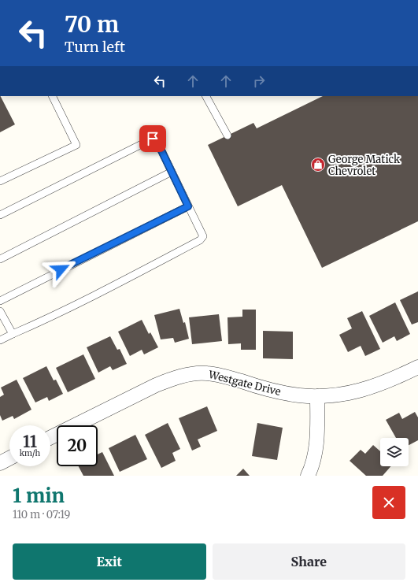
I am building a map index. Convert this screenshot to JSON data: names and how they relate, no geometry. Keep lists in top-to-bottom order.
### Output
{
  "streets": {
    "street": ["Westgate Drive"]
  },
  "places": {
    "shop": ["George Matick Chevrolet"]
  },
  "page": {
    "turn": ["70 m", "Turn left"],
    "speed": "11 km/h",
    "limit": "20",
    "heading": ["1 min", "110 m · 07:19"],
    "buttons": ["Exit", "Share"]
  }
}
